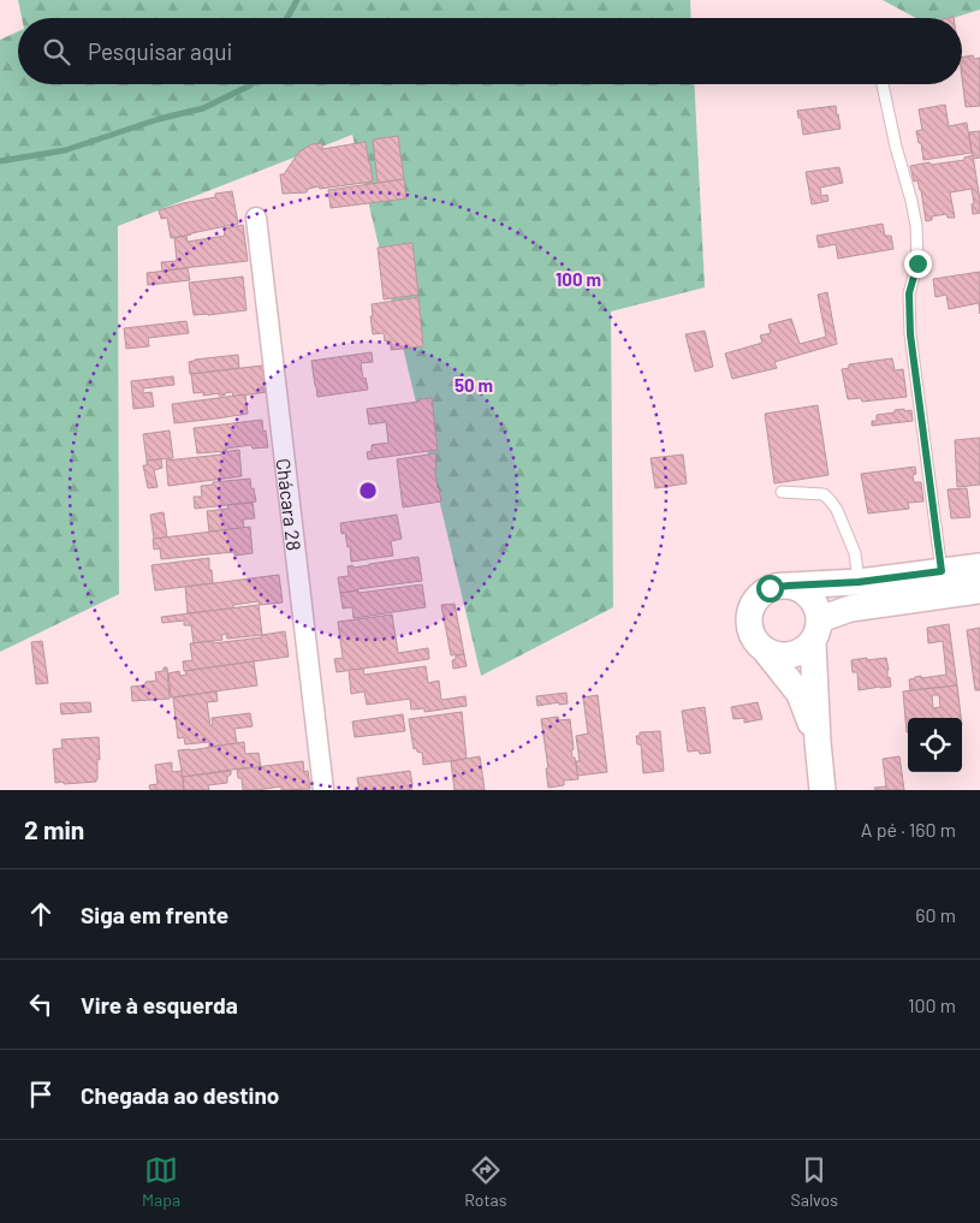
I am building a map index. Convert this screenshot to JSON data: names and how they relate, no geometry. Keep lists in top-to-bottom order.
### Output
{
  "streets": {
    "street": ["Chácara 28"]
  },
  "page": {
    "search": "Pesquisar aqui",
    "heading": ["2 min", "A pé · 160 m"],
    "list": [
      ["Siga em frente", "60 m"],
      ["Vire à esquerda", "100 m"],
      "Chegada ao destino"
    ],
    "nav": ["Mapa", "Rotas", "Salvos"]
  },
  "rings": ["100 m", "50 m"]
}
